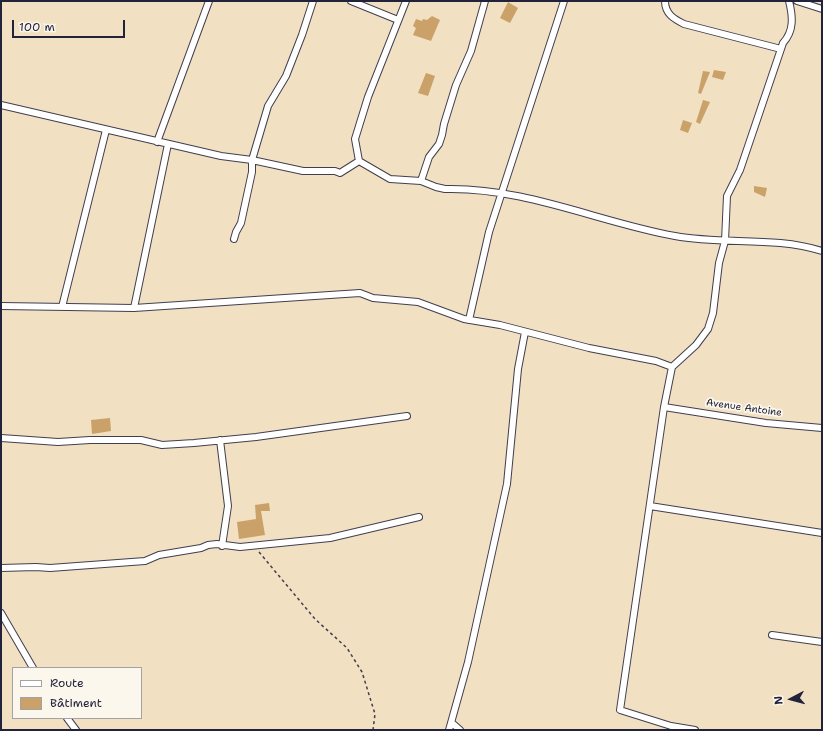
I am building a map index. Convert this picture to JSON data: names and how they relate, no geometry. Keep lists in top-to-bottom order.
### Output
{
  "streets": {
    "street": ["Avenue Antoine"]
  },
  "legend": ["Route", "Bâtiment"],
  "scale_bar": "100 m",
  "north": "left"
}
